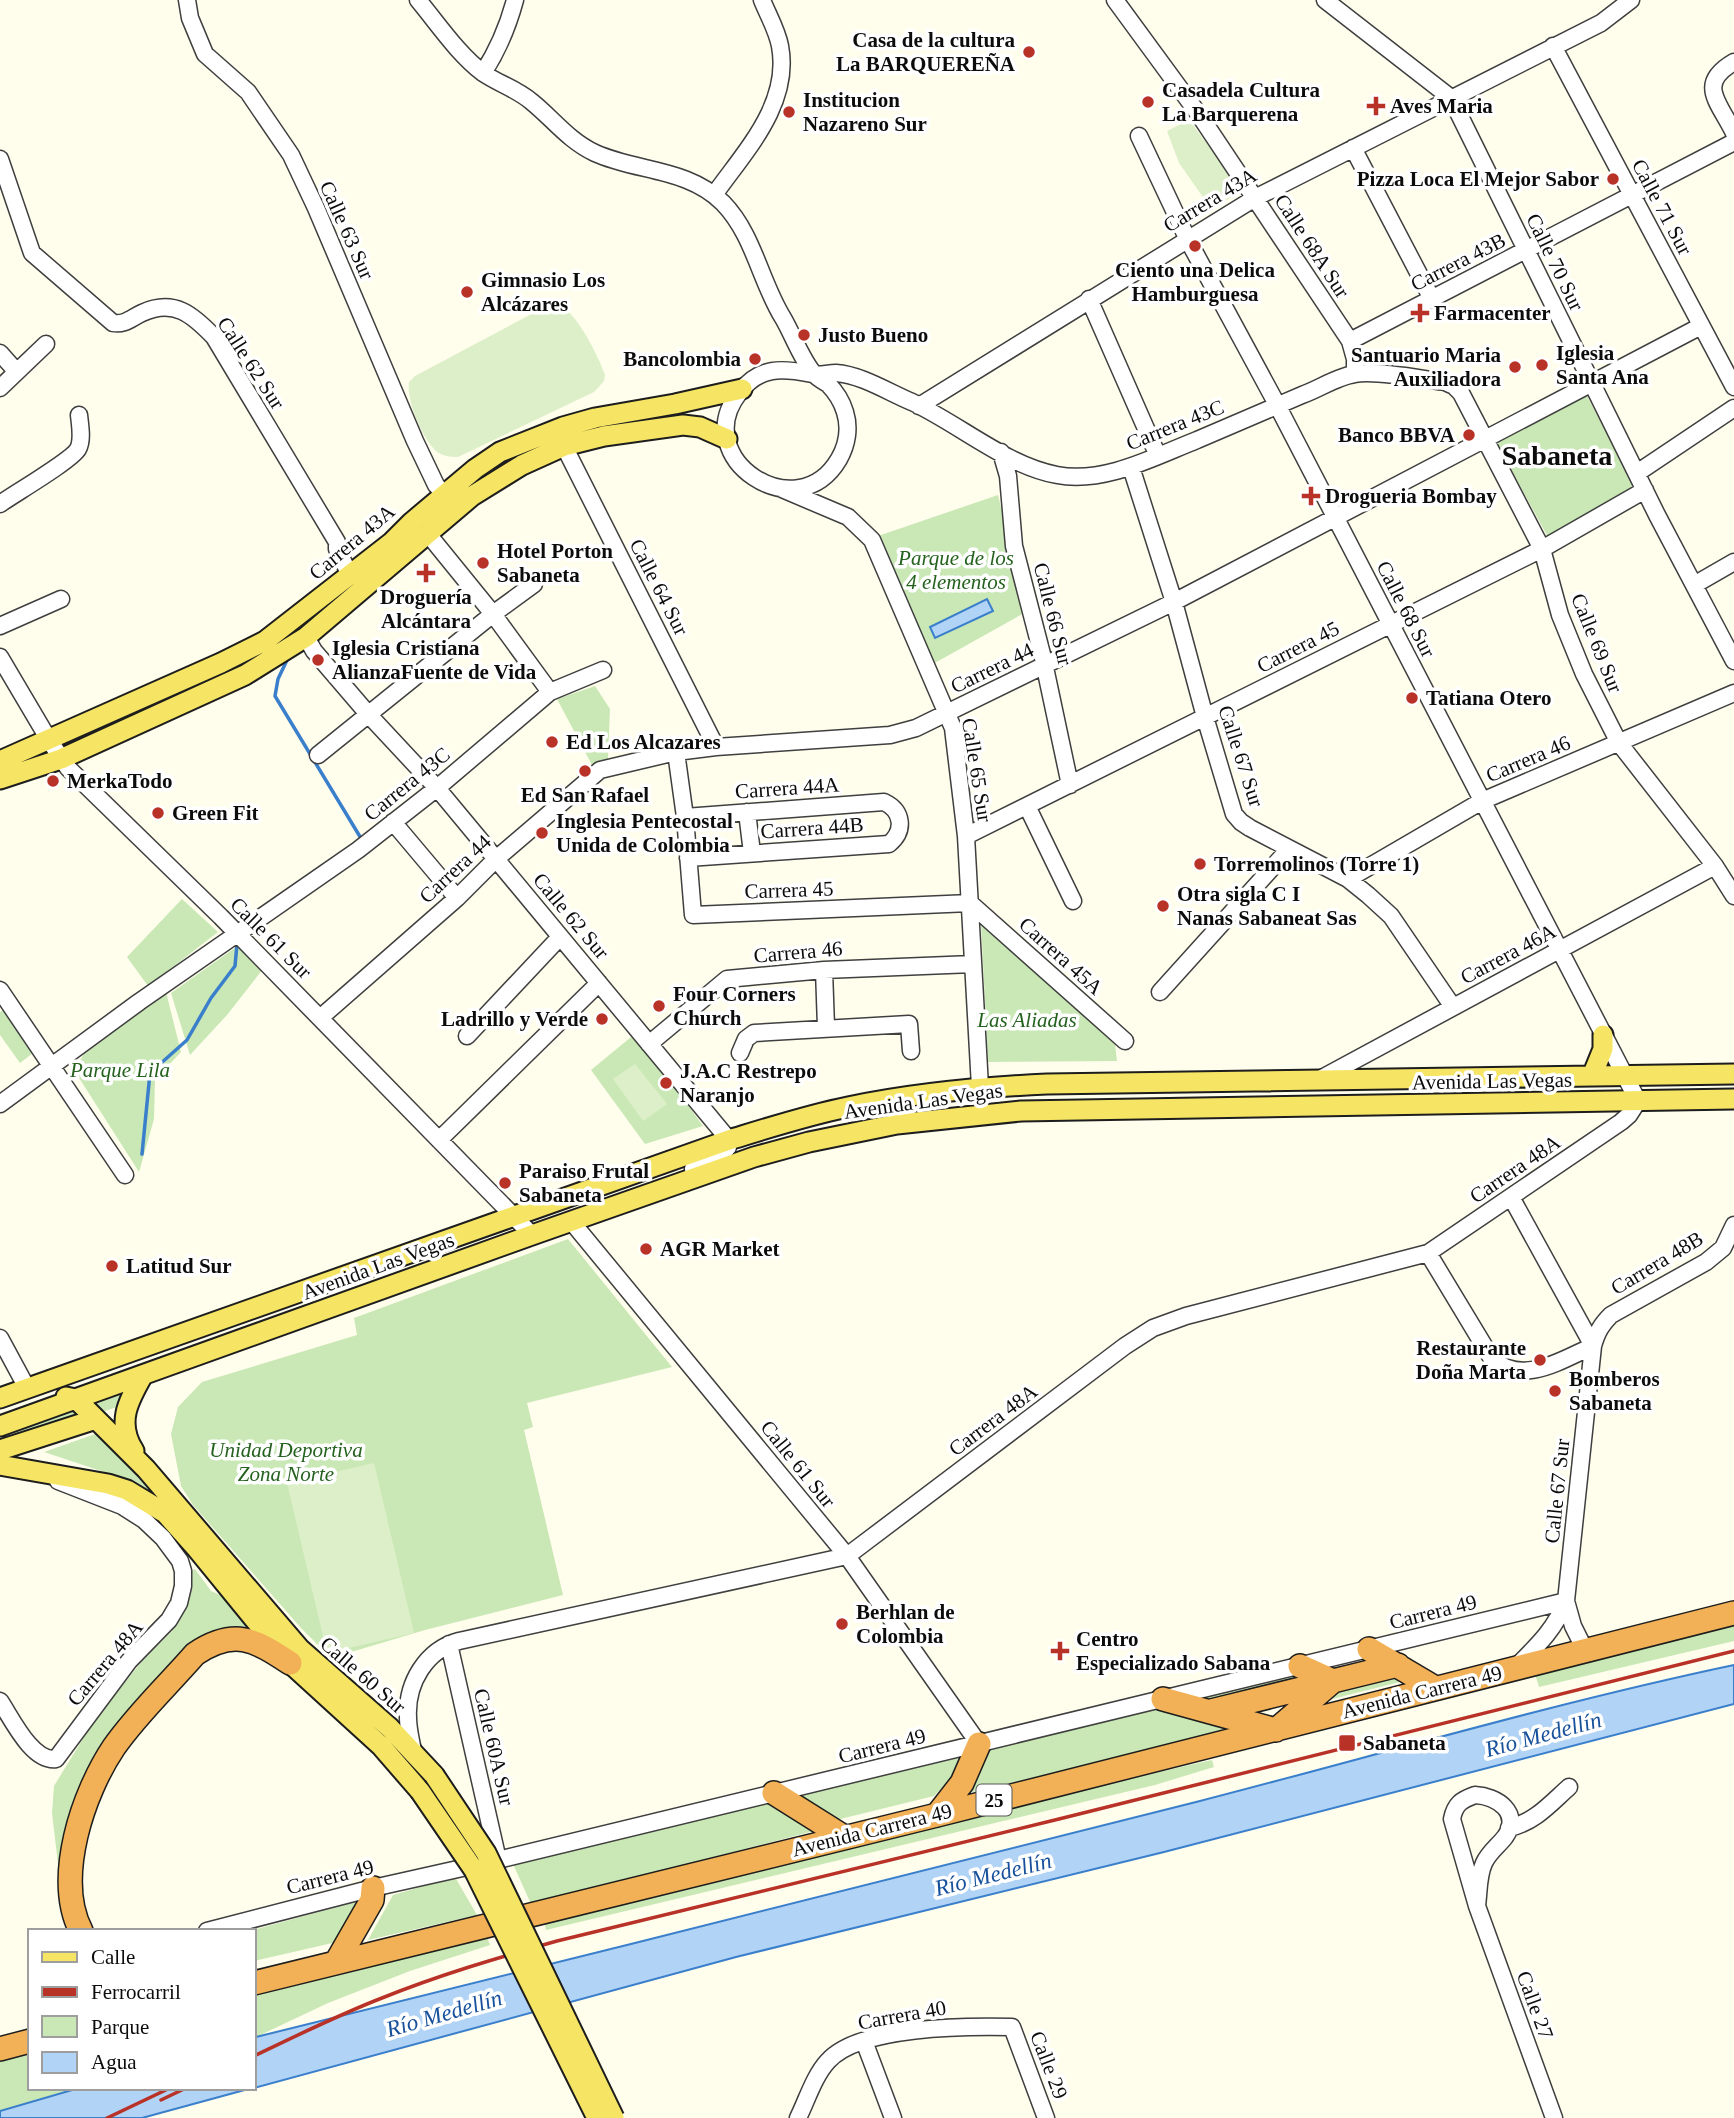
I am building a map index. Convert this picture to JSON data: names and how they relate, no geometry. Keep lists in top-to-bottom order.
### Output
{
  "streets": {
    "highway": ["Avenida Carrera 49", "25"],
    "main road": ["Carrera 43A", "Avenida Las Vegas", "Calle 60 Sur"],
    "street": [
      "Calle 71 Sur",
      "Calle 63 Sur",
      "Calle 68A Sur",
      "Carrera 43B",
      "Calle 70 Sur",
      "Calle 62 Sur",
      "Carrera 43C",
      "Calle 64 Sur",
      "Calle 68 Sur",
      "Calle 66 Sur",
      "Calle 69 Sur",
      "Carrera 45",
      "Carrera 44",
      "Calle 67 Sur",
      "Carrera 46",
      "Calle 65 Sur",
      "Carrera 44A",
      "Carrera 44B",
      "Calle 61 Sur",
      "Carrera 46A",
      "Carrera 45A",
      "Carrera 48A",
      "Carrera 48B",
      "Carrera 49",
      "Calle 60A Sur",
      "Calle 27",
      "Carrera 40",
      "Calle 29"
    ]
  },
  "crossings": [
    ["Carrera 43A", "Calle 71 Sur"],
    ["Carrera 43A", "Calle 63 Sur"],
    ["Carrera 43A", "Calle 68A Sur"],
    ["Carrera 43A", "Calle 70 Sur"],
    ["Carrera 43A", "Calle 62 Sur"],
    ["Carrera 43A", "Carrera 43C"],
    ["Carrera 43A", "Calle 64 Sur"],
    ["Carrera 43A", "Calle 68 Sur"],
    ["Carrera 43A", "Calle 65 Sur"],
    ["Carrera 43A", "Calle 61 Sur"],
    ["Calle 71 Sur", "Carrera 43B"],
    ["Calle 71 Sur", "Carrera 44"],
    ["Calle 68A Sur", "Carrera 43B"],
    ["Calle 68A Sur", "Carrera 43C"],
    ["Carrera 43B", "Calle 70 Sur"],
    ["Calle 70 Sur", "Carrera 45"],
    ["Calle 70 Sur", "Carrera 44"],
    ["Calle 62 Sur", "Carrera 43C"],
    ["Calle 62 Sur", "Carrera 44"],
    ["Calle 62 Sur", "Carrera 46"],
    ["Calle 62 Sur", "Avenida Las Vegas"],
    ["Carrera 43C", "Calle 68 Sur"],
    ["Carrera 43C", "Calle 66 Sur"],
    ["Carrera 43C", "Calle 69 Sur"],
    ["Carrera 43C", "Calle 67 Sur"],
    ["Carrera 43C", "Calle 61 Sur"],
    ["Calle 64 Sur", "Carrera 44"],
    ["Calle 68 Sur", "Carrera 45"],
    ["Calle 68 Sur", "Carrera 44"],
    ["Calle 68 Sur", "Carrera 46"],
    ["Calle 68 Sur", "Carrera 46A"],
    ["Calle 68 Sur", "Avenida Las Vegas"],
    ["Calle 68 Sur", "Carrera 48A"],
    ["Calle 66 Sur", "Carrera 45"],
    ["Calle 66 Sur", "Carrera 44"],
    ["Calle 69 Sur", "Carrera 45"],
    ["Calle 69 Sur", "Carrera 44"],
    ["Calle 69 Sur", "Carrera 46"],
    ["Calle 69 Sur", "Carrera 46A"],
    ["Carrera 45", "Calle 67 Sur"],
    ["Carrera 45", "Calle 65 Sur"],
    ["Carrera 45", "Carrera 44B"],
    ["Carrera 45", "Carrera 45A"],
    ["Carrera 44", "Calle 67 Sur"],
    ["Carrera 44", "Calle 65 Sur"],
    ["Carrera 44", "Calle 61 Sur"],
    ["Calle 67 Sur", "Carrera 46"],
    ["Calle 67 Sur", "Carrera 46A"],
    ["Calle 67 Sur", "Carrera 48B"],
    ["Calle 67 Sur", "Carrera 49"],
    ["Calle 67 Sur", "Avenida Carrera 49"],
    ["Carrera 46", "Calle 65 Sur"],
    ["Calle 65 Sur", "Carrera 45A"],
    ["Calle 65 Sur", "Avenida Las Vegas"],
    ["Carrera 44A", "Carrera 44B"],
    ["Calle 61 Sur", "Avenida Las Vegas"],
    ["Calle 61 Sur", "Carrera 48A"],
    ["Calle 61 Sur", "Carrera 49"],
    ["Carrera 46A", "Avenida Las Vegas"],
    ["Avenida Las Vegas", "Carrera 48A"],
    ["Avenida Las Vegas", "Calle 60 Sur"],
    ["Carrera 48A", "Calle 60 Sur"],
    ["Carrera 48A", "Calle 60A Sur"],
    ["Carrera 49", "Calle 60A Sur"],
    ["Carrera 40", "Calle 29"]
  ],
  "districts": ["Sabaneta"],
  "water": ["Río Medellín"],
  "parks": [
    "Parque de los 4 elementos",
    "Las Aliadas",
    "Parque Lila",
    "Unidad Deportiva Zona Norte"
  ],
  "places": {
    "other": [
      "Casa de la cultura La BARQUEREÑA",
      "Casadela Cultura La Barquerena",
      "Institucion Nazareno Sur",
      "Pizza Loca El Mejor Sabor",
      "Ciento una Delica Hamburguesa",
      "Gimnasio Los Alcázares",
      "Justo Bueno",
      "Bancolombia",
      "Iglesia Santa Ana",
      "Santuario Maria Auxiliadora",
      "Banco BBVA",
      "Hotel Porton Sabaneta",
      "Iglesia Cristiana AlianzaFuente de Vida",
      "Tatiana Otero",
      "Ed Los Alcazares",
      "Ed San Rafael",
      "MerkaTodo",
      "Green Fit",
      "Inglesia Pentecostal Unida de Colombia",
      "Torremolinos (Torre 1)",
      "Otra sigla C I Nanas Sabaneat Sas",
      "Four Corners Church",
      "Ladrillo y Verde",
      "J.A.C Restrepo Naranjo",
      "Paraiso Frutal Sabaneta",
      "AGR Market",
      "Latitud Sur",
      "Restaurante Doña Marta",
      "Bomberos Sabaneta",
      "Berhlan de Colombia"
    ],
    "health": [
      "Aves Maria",
      "Farmacenter",
      "Drogueria Bombay",
      "Droguería Alcántara",
      "Centro Especializado Sabana"
    ],
    "transit": ["Sabaneta"]
  },
  "legend": [
    "Calle",
    "Ferrocarril",
    "Parque",
    "Agua"
  ]
}
